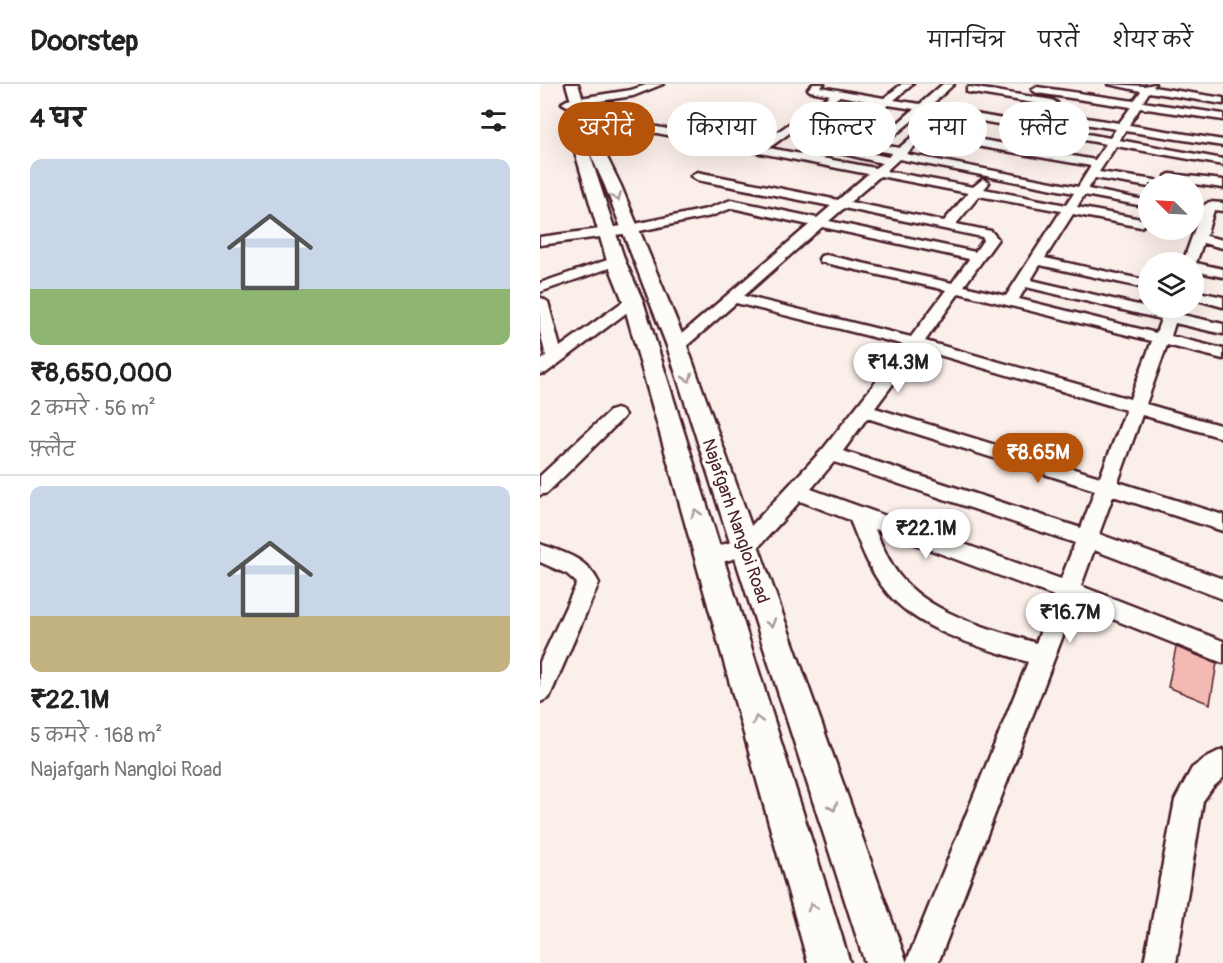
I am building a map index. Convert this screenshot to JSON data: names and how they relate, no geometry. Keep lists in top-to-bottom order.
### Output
{
  "streets": {
    "main road": ["Najafgarh Nangloi Road"]
  },
  "north": "top left",
  "page": {
    "header": "Doorstep",
    "nav": ["मानचित्र", "परतें", "शेयर करें"],
    "heading": "4 घर",
    "chip": [
      "खरीदें",
      "किराया",
      "फ़िल्टर",
      "नया",
      "फ़्लैट"
    ],
    "list": [
      {
        "name": "₹8,650,000",
        "note": "2 कमरे · 56 m² · फ़्लैट"
      },
      {
        "name": "₹22.1M",
        "note": "5 कमरे · 168 m² · Najafgarh Nangloi Road"
      }
    ],
    "price": [
      "₹14.3M",
      "₹8.65M",
      "₹22.1M",
      "₹16.7M"
    ]
  }
}
